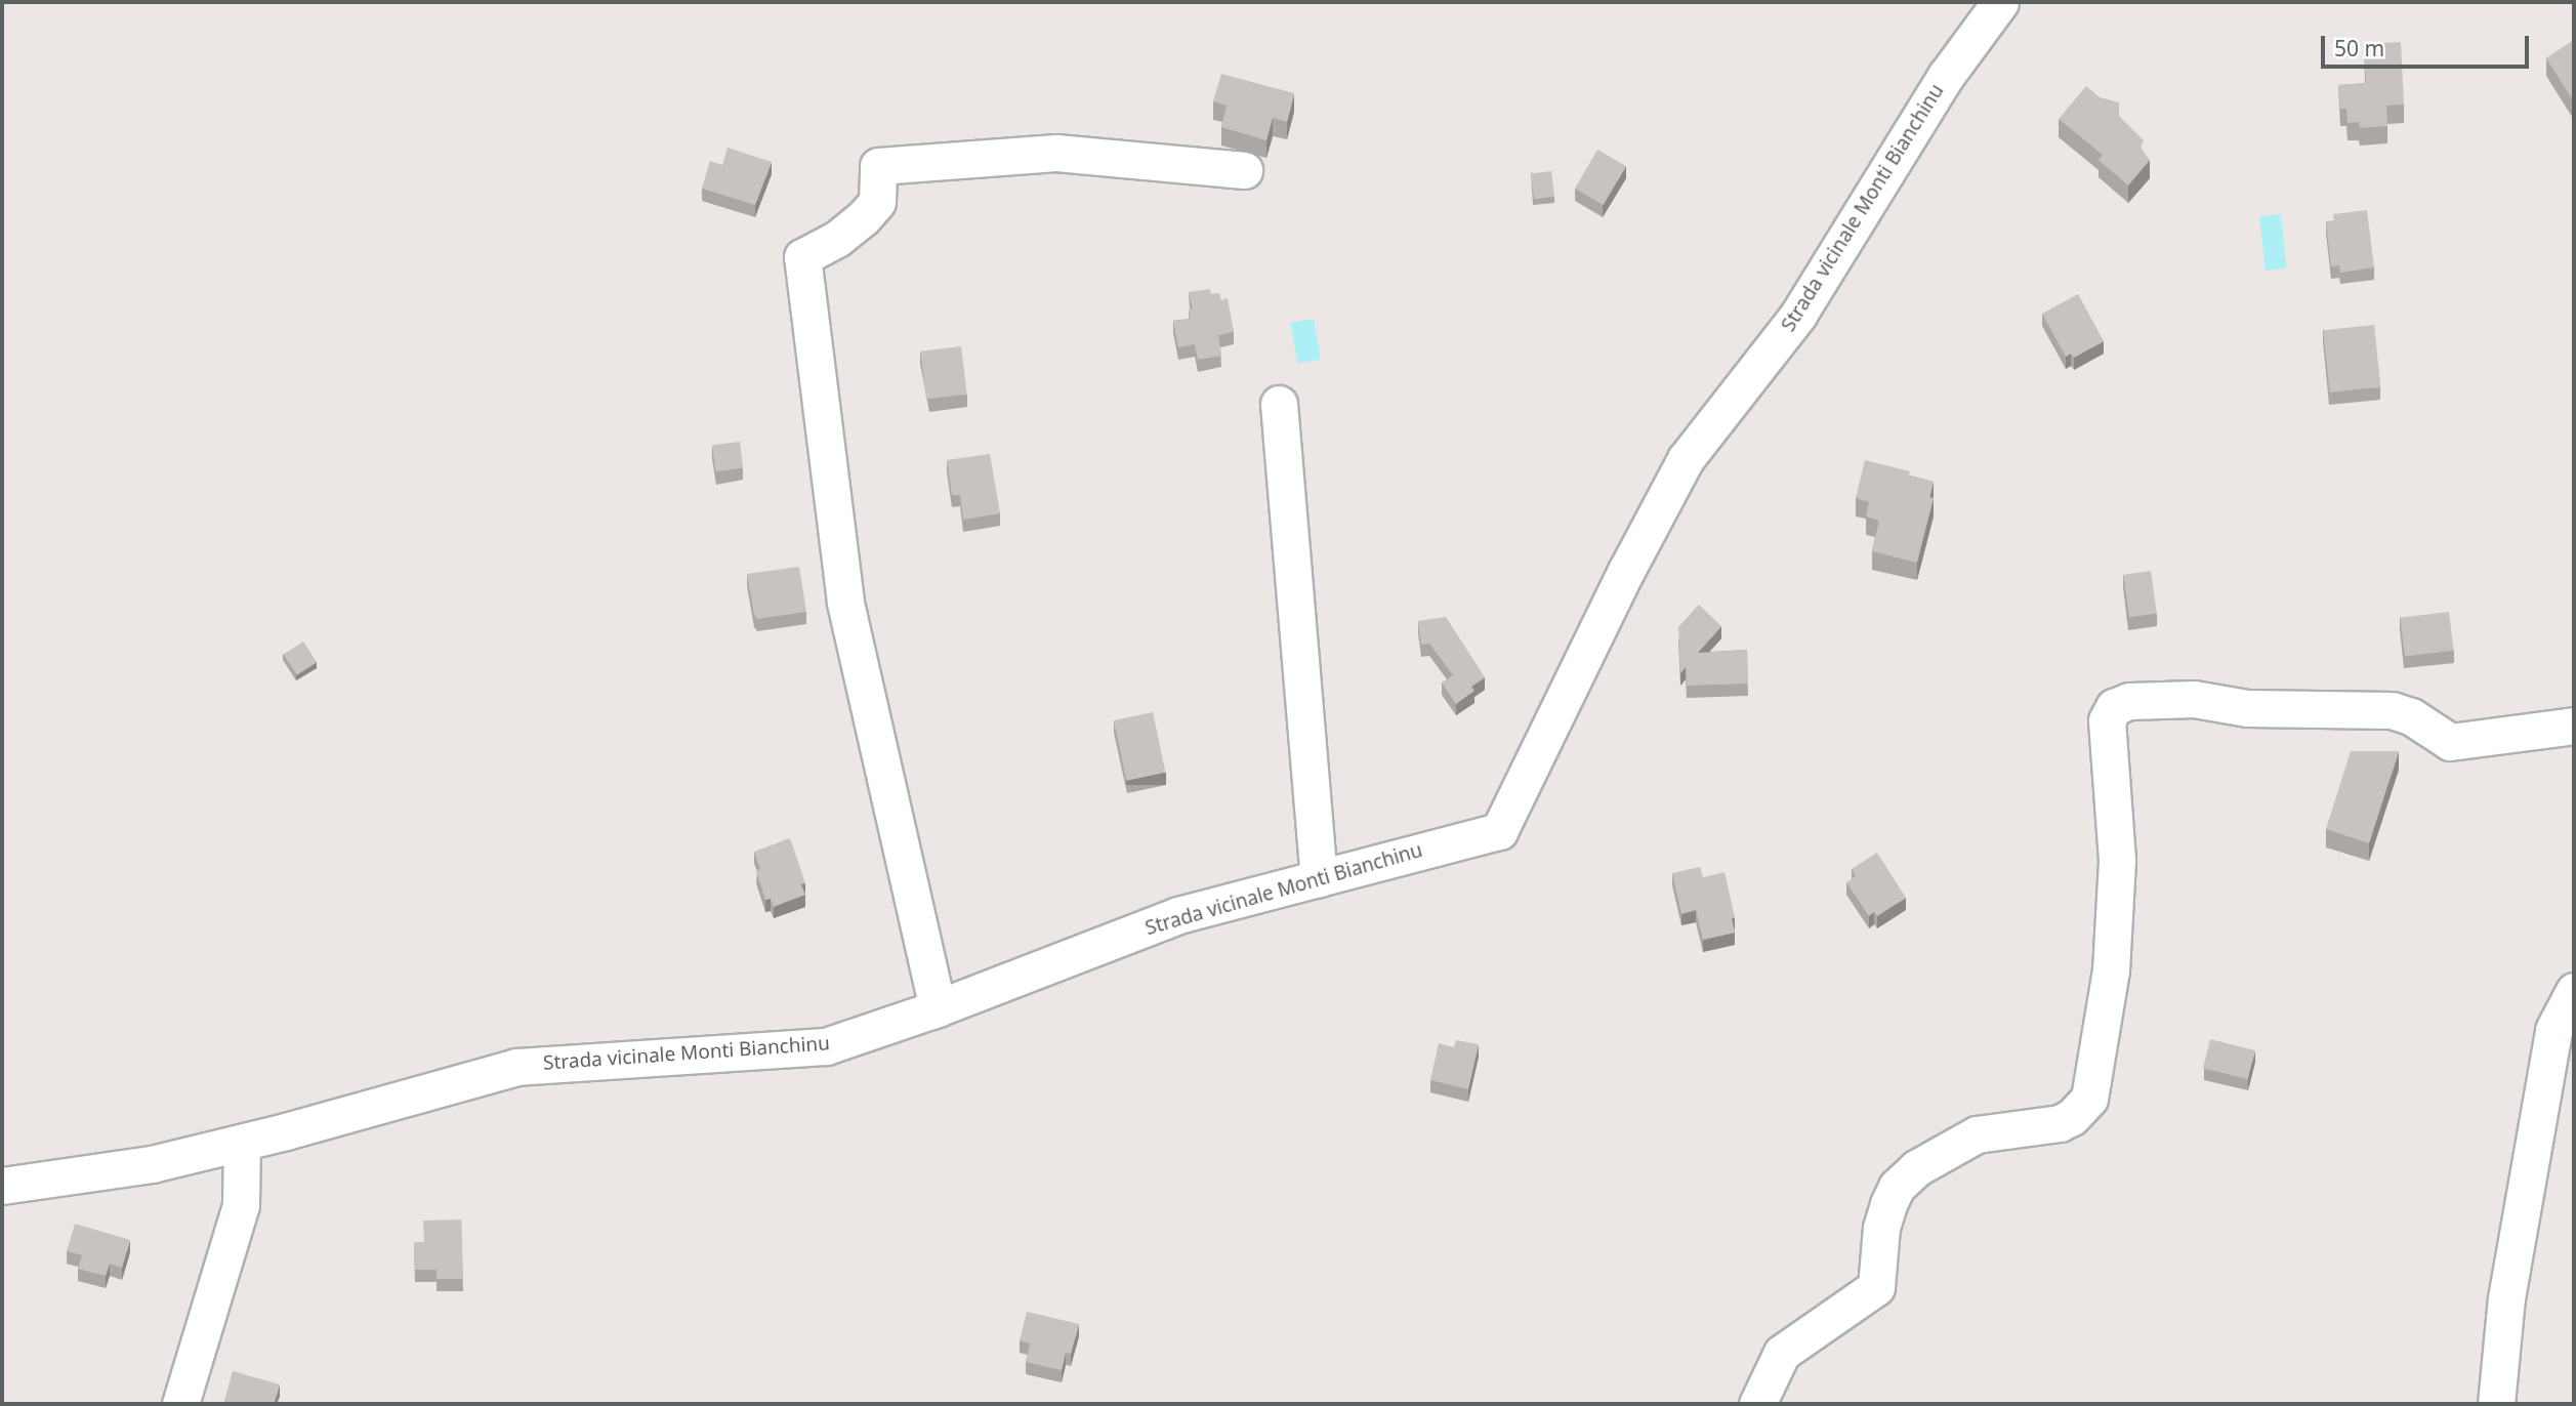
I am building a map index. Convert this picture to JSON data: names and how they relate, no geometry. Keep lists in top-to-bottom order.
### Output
{
  "streets": {
    "street": ["Strada vicinale Monti Bianchinu"]
  },
  "scale_bar": "50 m"
}
